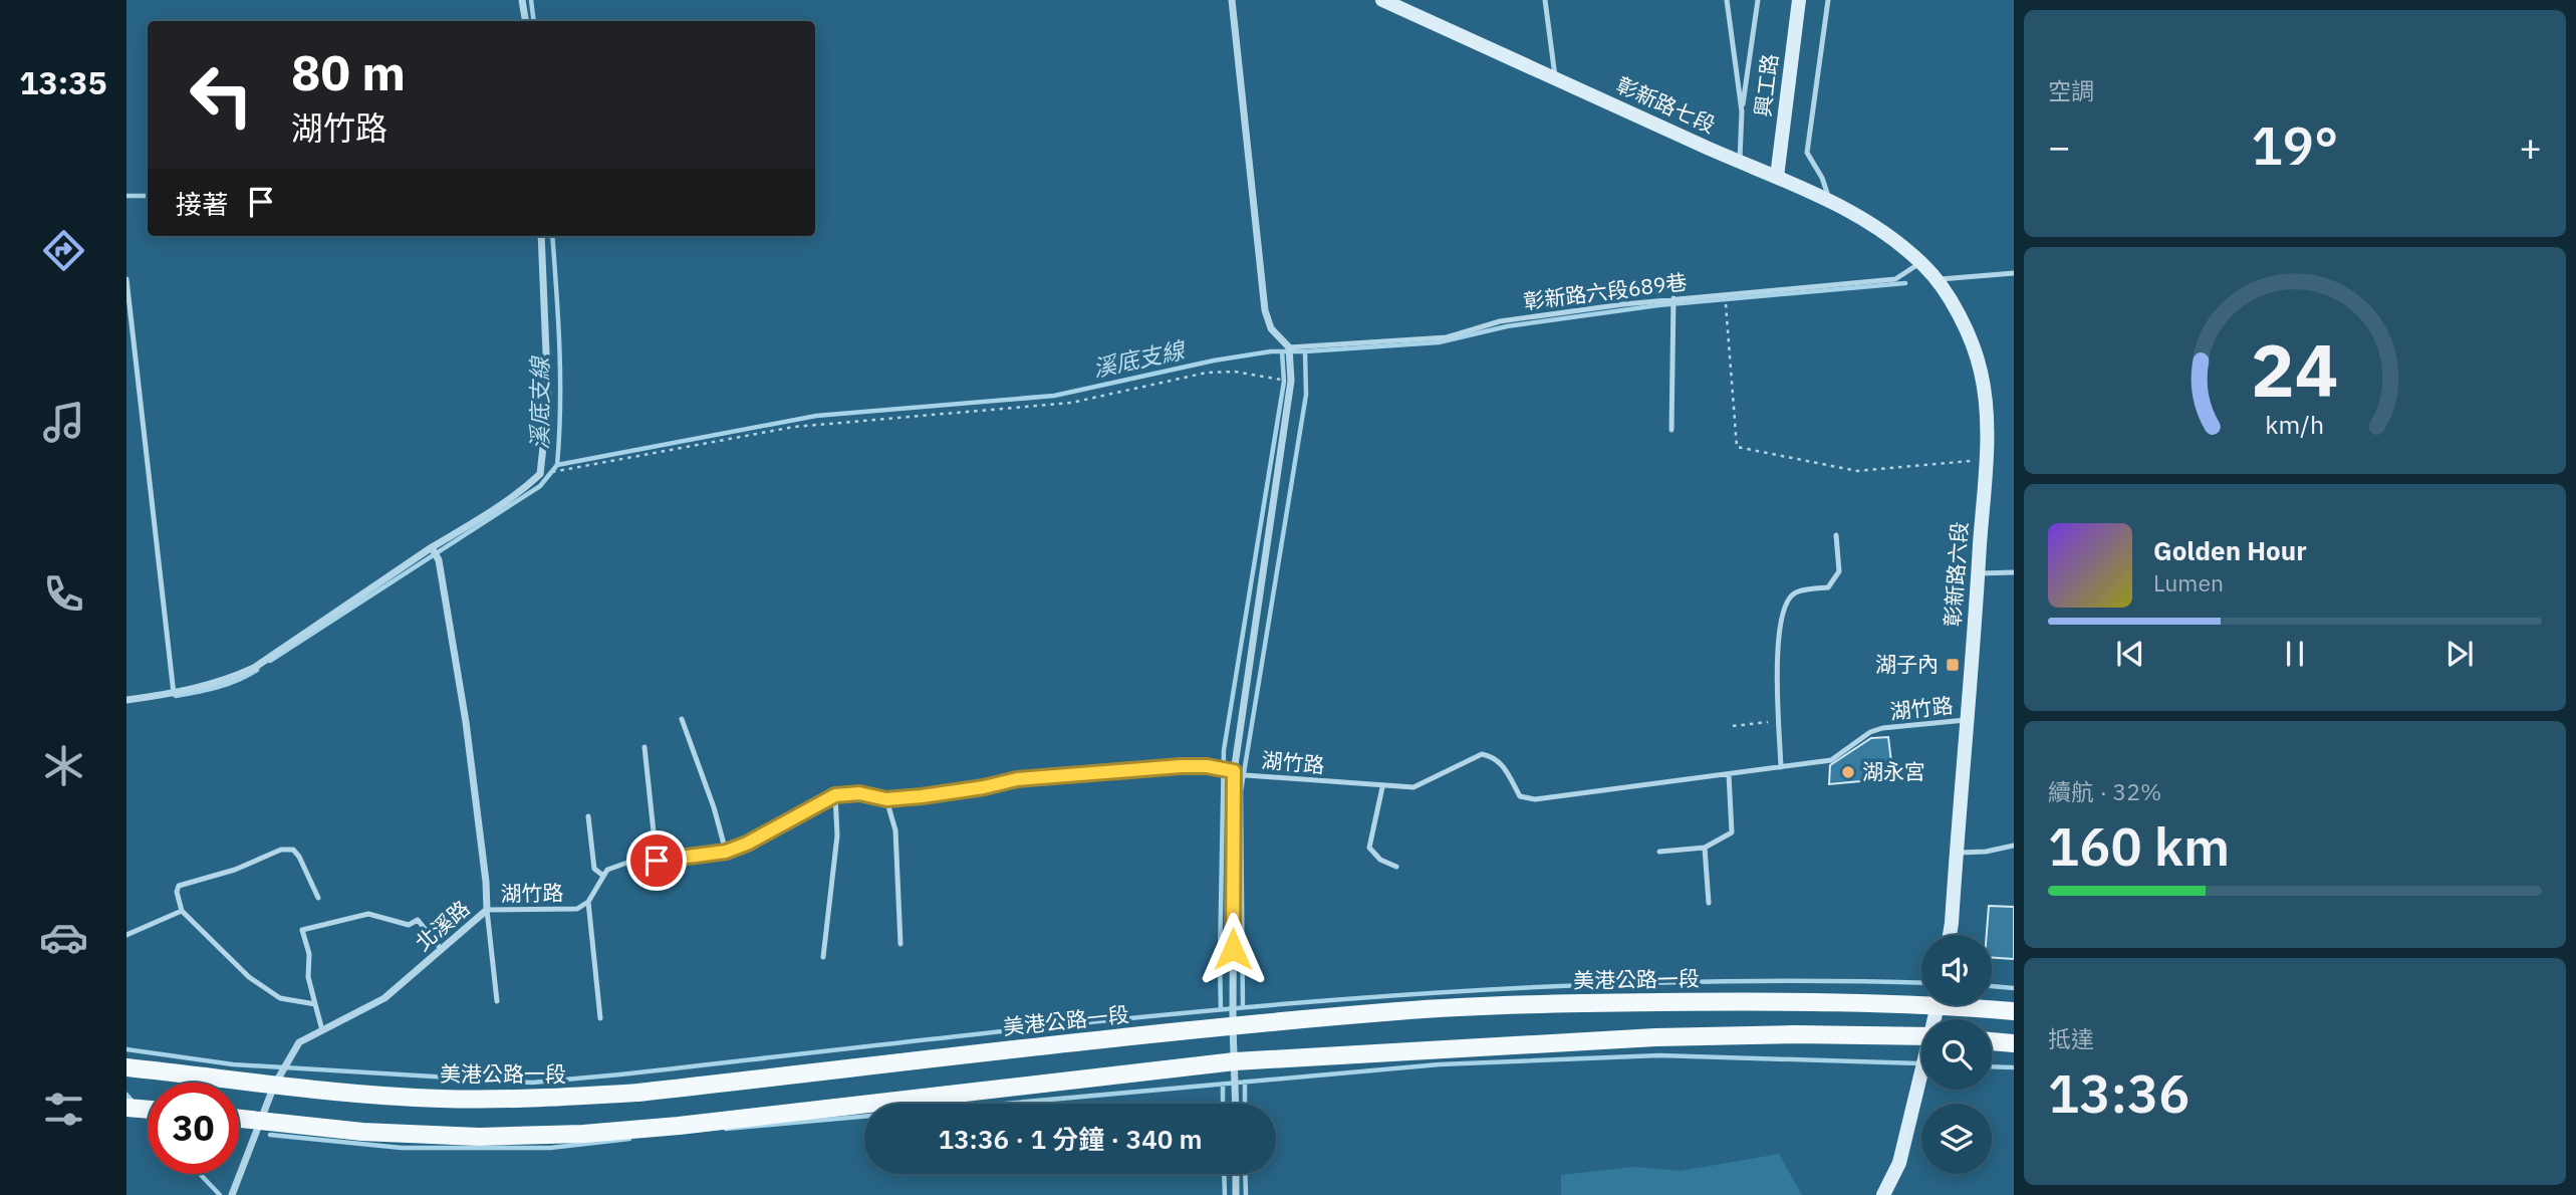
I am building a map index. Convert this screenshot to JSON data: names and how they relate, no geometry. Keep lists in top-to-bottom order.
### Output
{
  "streets": {
    "main road": ["美港公路一段"],
    "street": [
      "興工路",
      "彰新路七段",
      "彰新路六段",
      "北溪路"
    ],
    "lane": ["彰新路六段689巷", "湖竹路"]
  },
  "crossings": [
    ["興工路", "彰新路七段"],
    ["彰新路七段", "彰新路六段689巷"],
    ["彰新路七段", "彰新路六段"],
    ["彰新路六段689巷", "彰新路六段"],
    ["彰新路六段", "湖竹路"],
    ["湖竹路", "北溪路"],
    ["北溪路", "美港公路一段"]
  ],
  "water": ["溪底支線"],
  "places": {
    "transit": ["湖子內"],
    "other": ["湖永宮"]
  },
  "page": {
    "tabs": "13:35",
    "tile": [
      "空調",
      ["續航 · 32%", "160 km"],
      ["抵達", "13:36"]
    ],
    "turn": ["80 m", "湖竹路"],
    "heat": ["−", "19°", "+"],
    "then": "接著",
    "song": ["Golden Hour", "Lumen"],
    "limit": "30",
    "trip": "13:36 · 1 分鐘 · 340 m",
    "gauge": ["24", "km/h"]
  }
}
